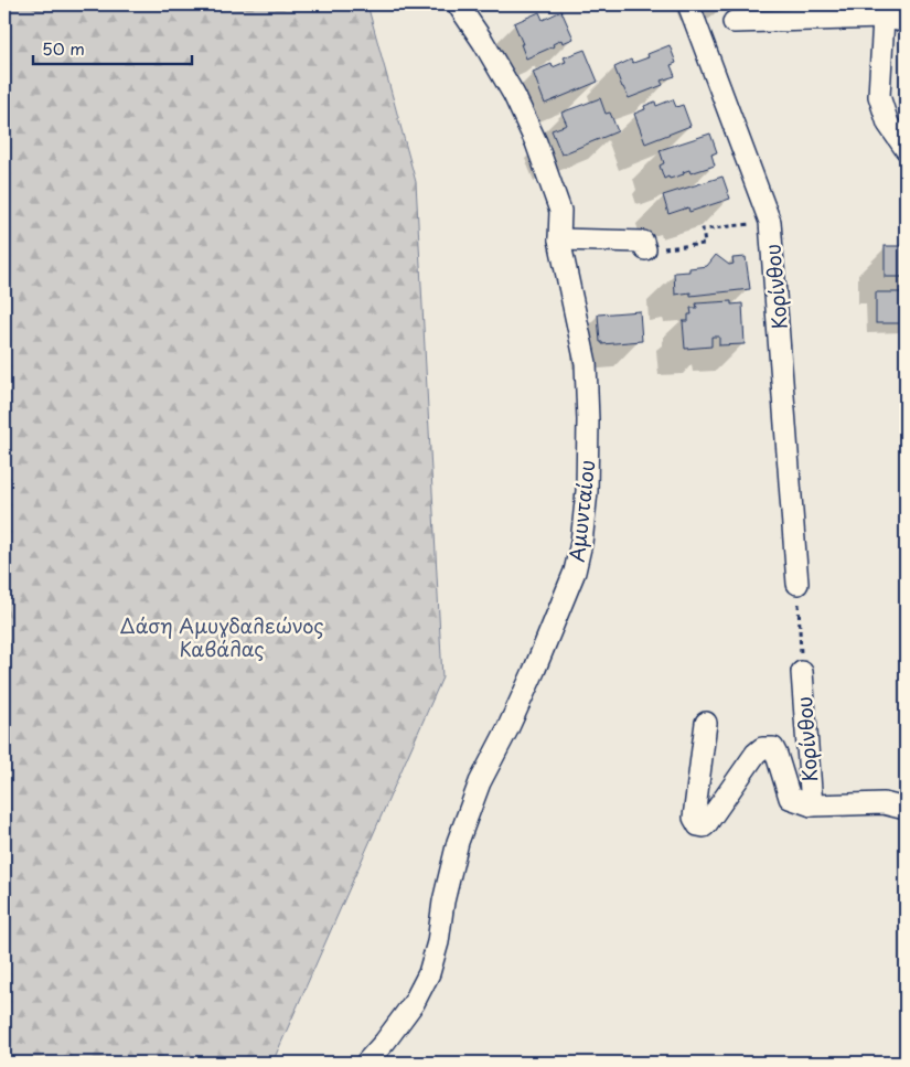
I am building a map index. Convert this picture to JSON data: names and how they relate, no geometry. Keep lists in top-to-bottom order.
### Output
{
  "streets": {
    "street": ["Κορίνθου", "Αμυνταίου"]
  },
  "parks": ["Δάση Αμυγδαλεώνος Καβάλας"],
  "scale_bar": "50 m"
}
